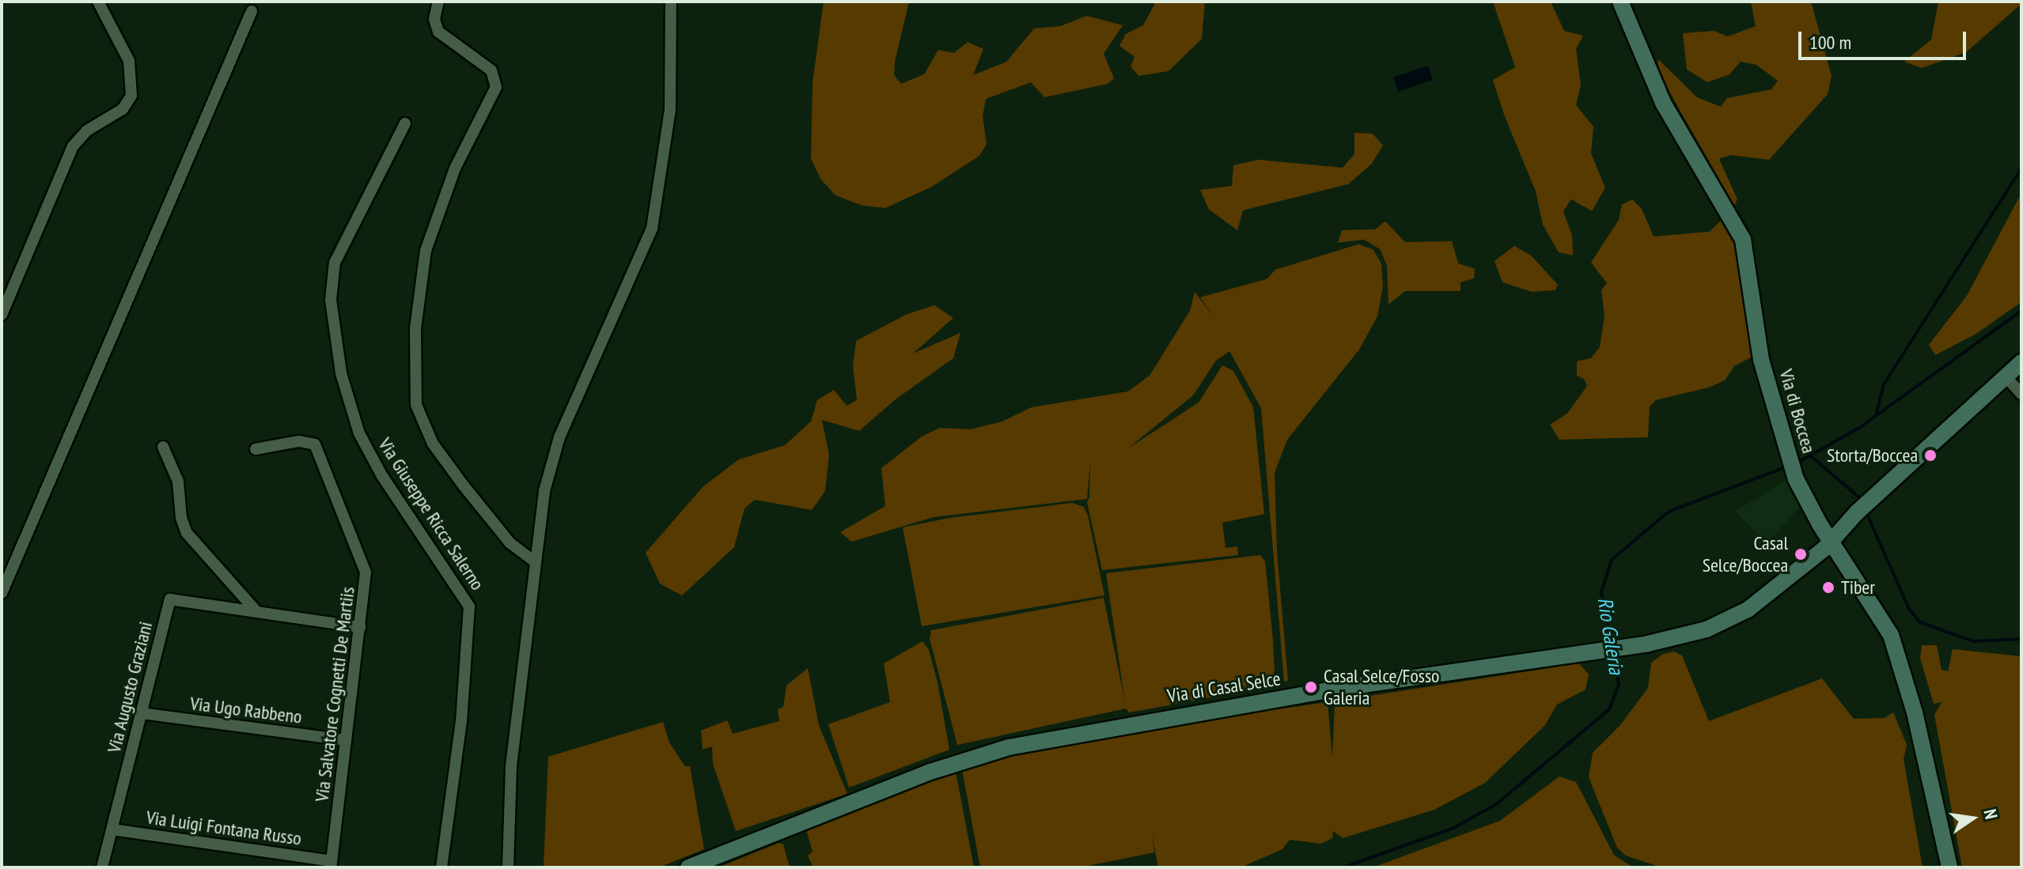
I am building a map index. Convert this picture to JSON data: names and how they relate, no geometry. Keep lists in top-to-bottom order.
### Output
{
  "streets": {
    "main road": ["Via di Boccea", "Via di Casal Selce"],
    "street": [
      "Via Giuseppe Ricca Salerno",
      "Via Augusto Graziani",
      "Via Salvatore Cognetti De Martiis",
      "Via Ugo Rabbeno",
      "Via Luigi Fontana Russo"
    ]
  },
  "crossings": [
    ["Via di Boccea", "Via di Casal Selce"],
    ["Via Augusto Graziani", "Via Salvatore Cognetti De Martiis"],
    ["Via Augusto Graziani", "Via Ugo Rabbeno"],
    ["Via Augusto Graziani", "Via Luigi Fontana Russo"],
    ["Via Salvatore Cognetti De Martiis", "Via Ugo Rabbeno"],
    ["Via Salvatore Cognetti De Martiis", "Via Luigi Fontana Russo"]
  ],
  "water": ["Rio Galeria"],
  "places": [
    "Storta/Boccea",
    "Casal Selce/Boccea",
    "Tiber",
    "Casal Selce/Fosso Galeria"
  ],
  "scale_bar": "100 m",
  "north": "right"
}
